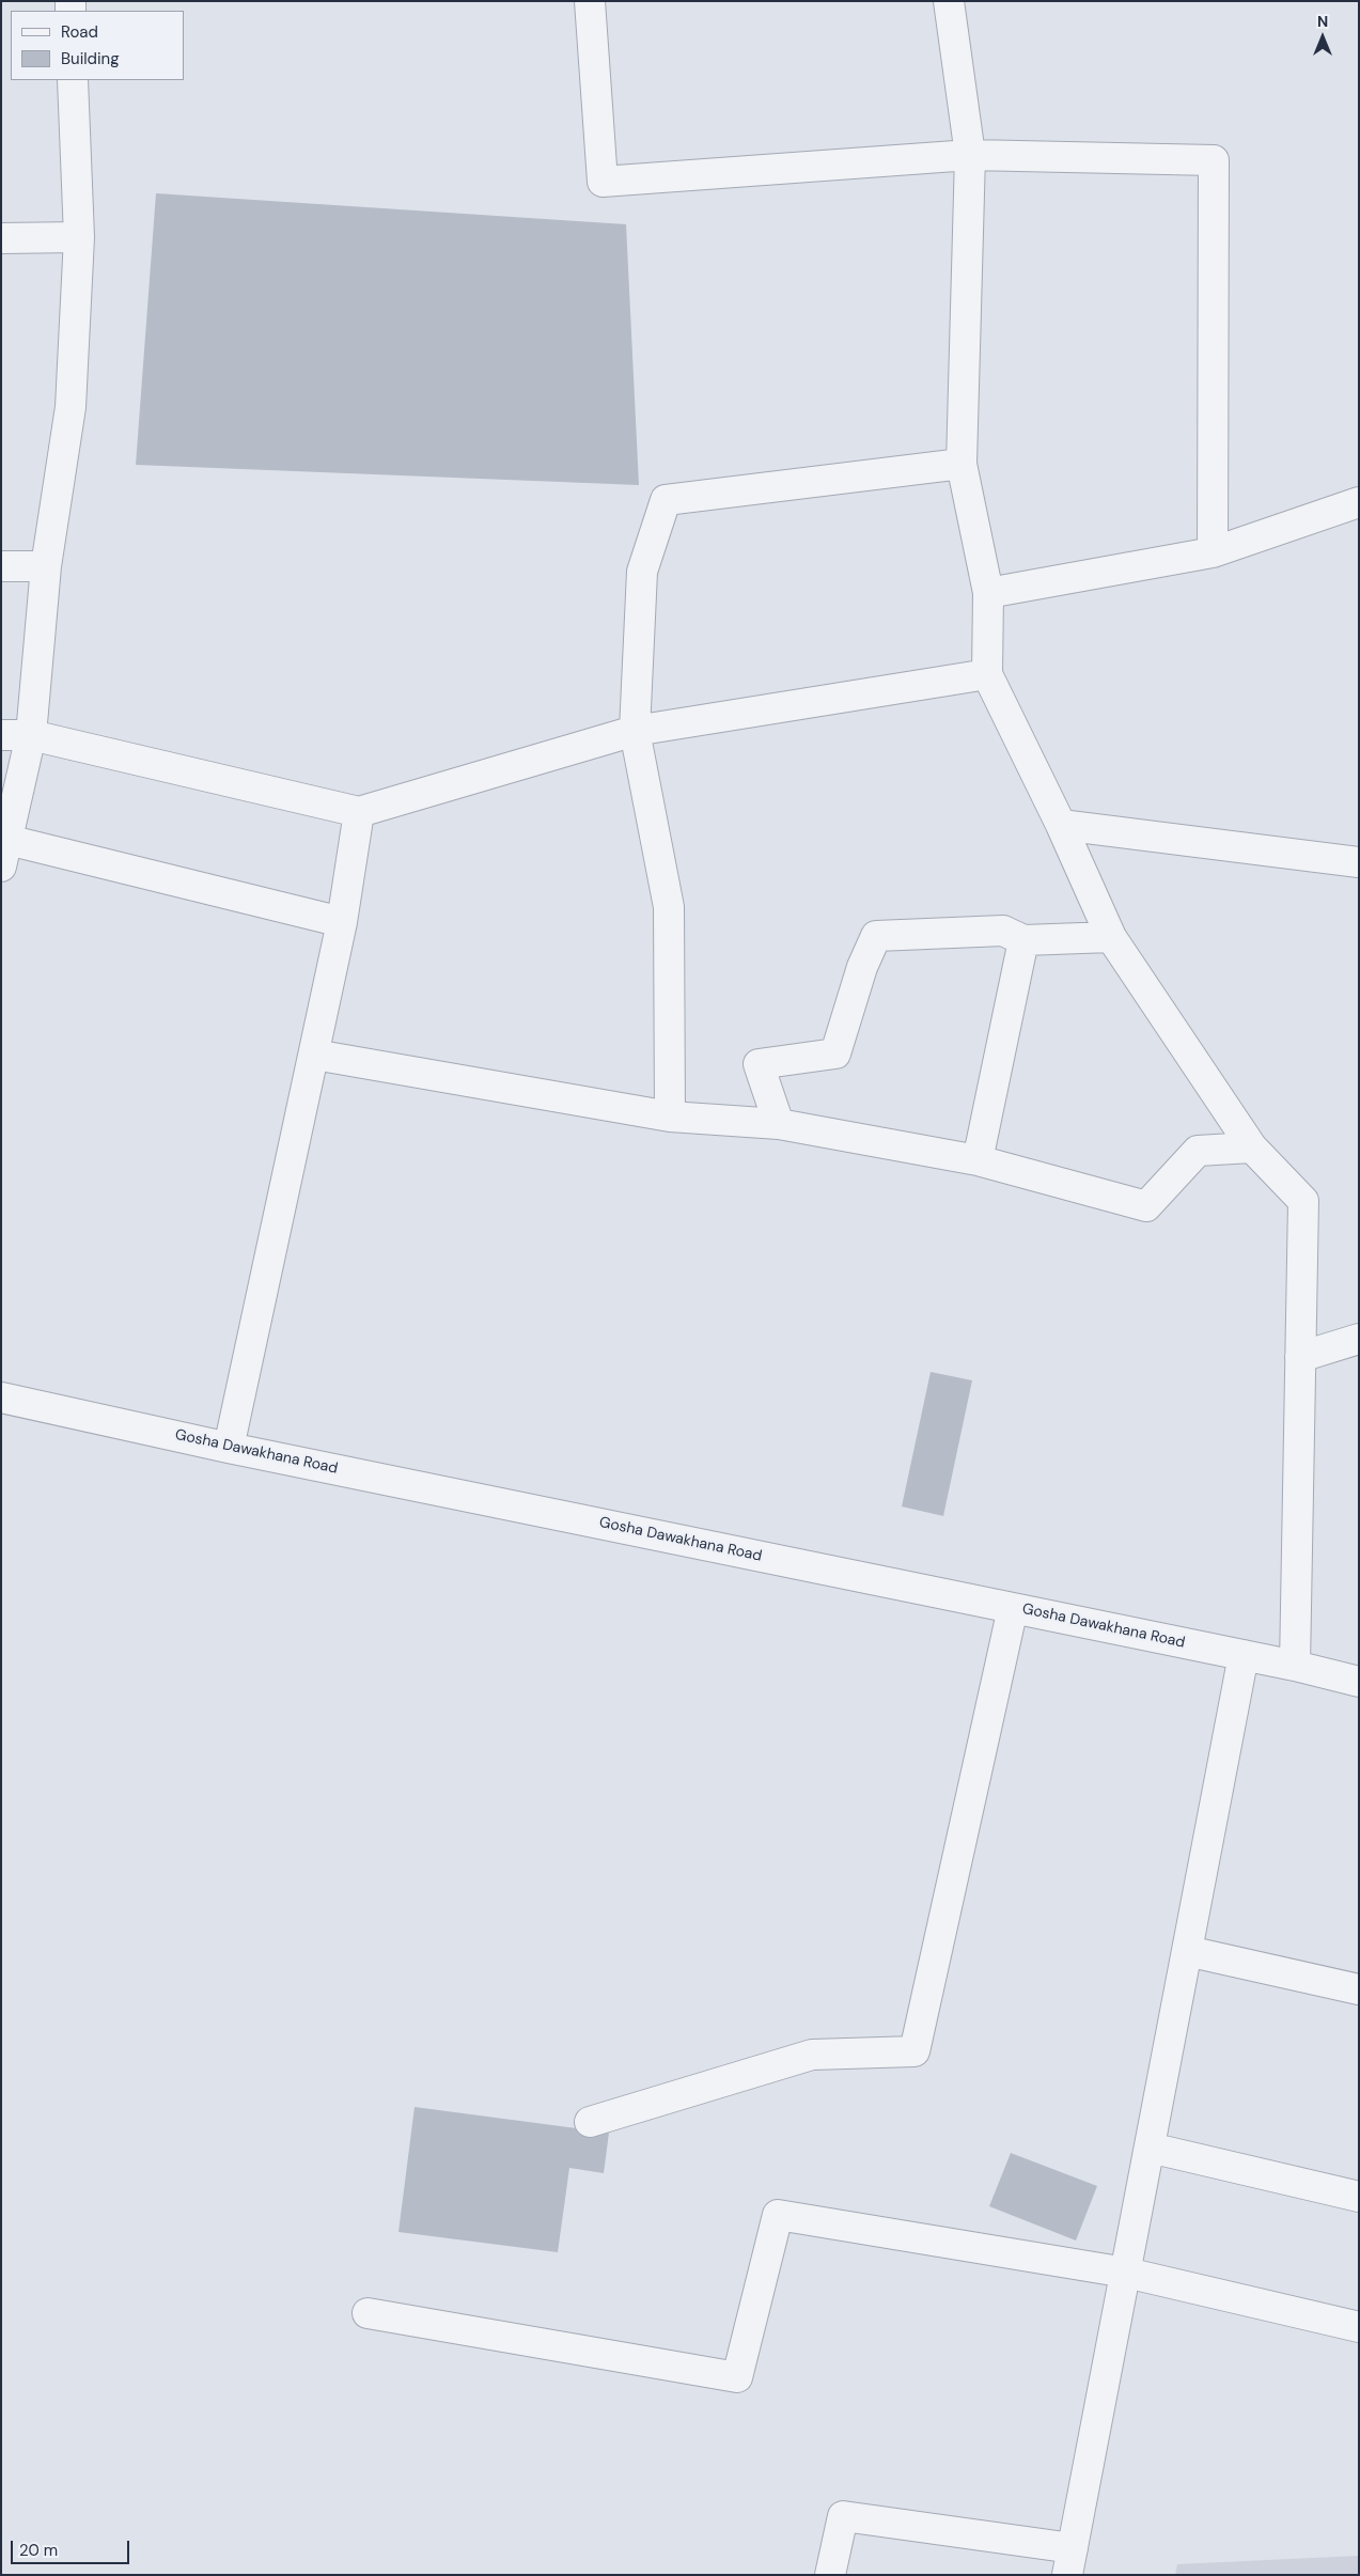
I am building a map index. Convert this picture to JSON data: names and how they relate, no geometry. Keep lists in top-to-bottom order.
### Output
{
  "streets": {
    "street": ["Gosha Dawakhana Road"]
  },
  "legend": ["Road", "Building"],
  "scale_bar": "20 m",
  "north": "top"
}
